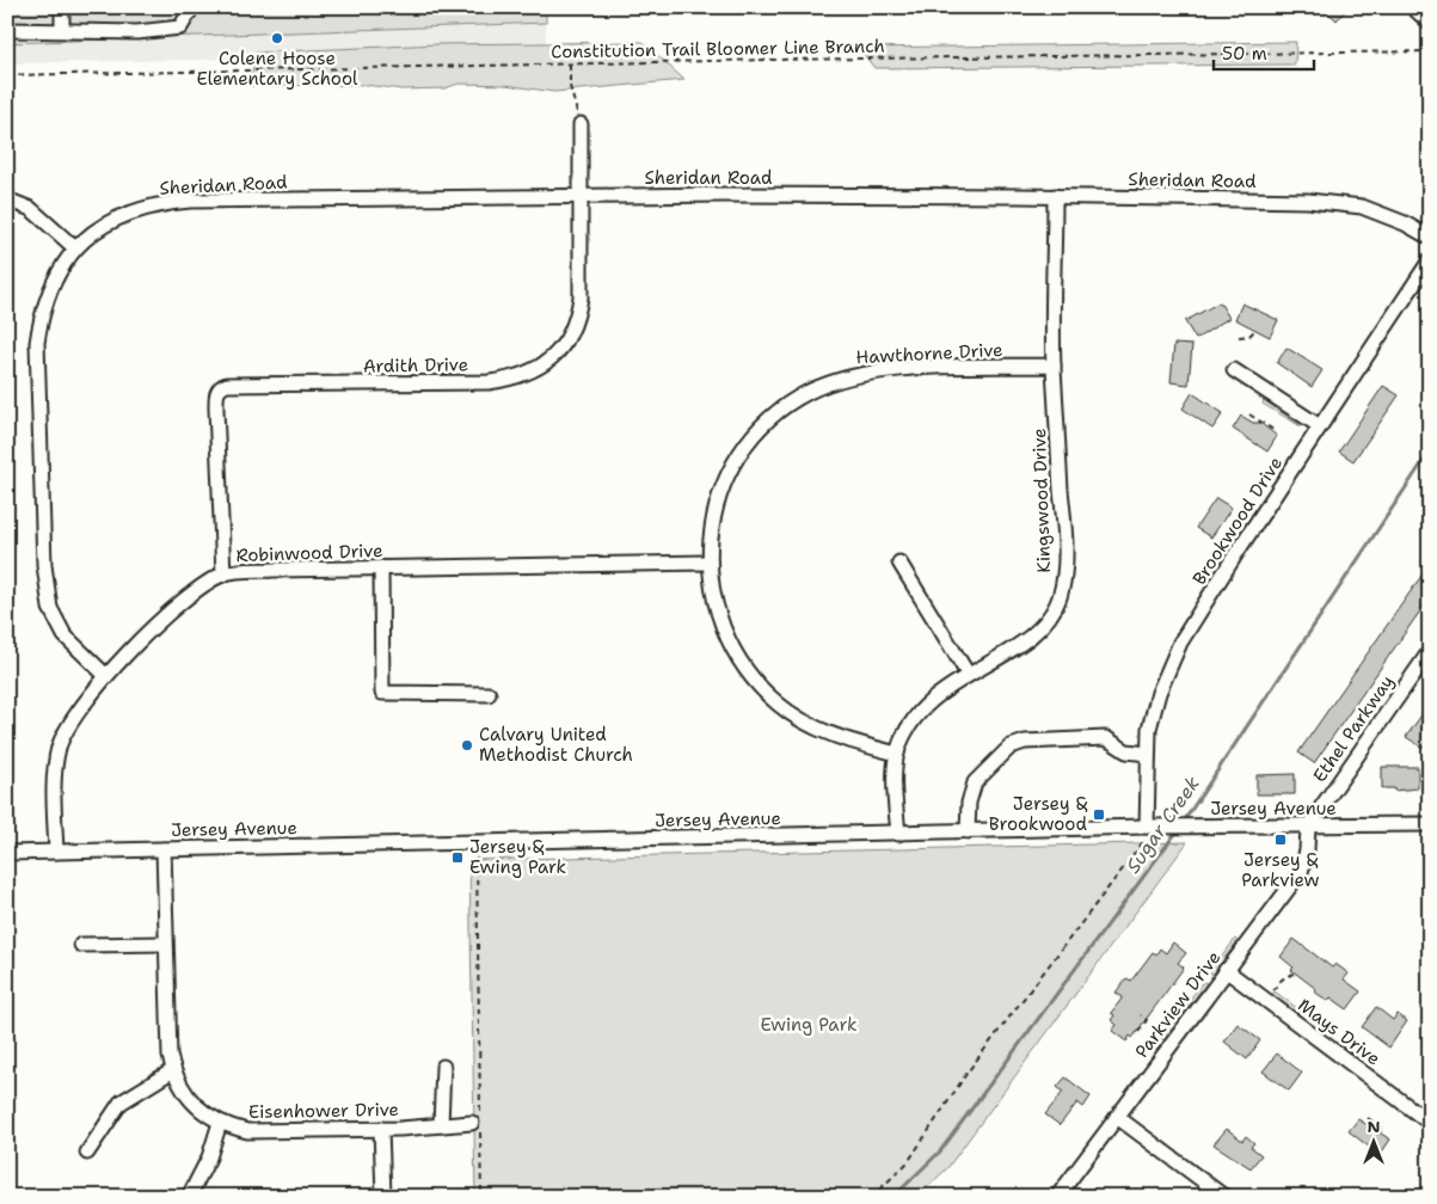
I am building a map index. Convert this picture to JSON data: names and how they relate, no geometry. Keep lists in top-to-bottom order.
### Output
{
  "streets": {
    "street": [
      "Sheridan Road",
      "Hawthorne Drive",
      "Ardith Drive",
      "Kingswood Drive",
      "Brookwood Drive",
      "Robinwood Drive",
      "Ethel Parkway",
      "Jersey Avenue",
      "Parkview Drive",
      "Mays Drive",
      "Eisenhower Drive"
    ],
    "path": ["Constitution Trail Bloomer Line Branch"]
  },
  "crossings": [
    ["Sheridan Road", "Ardith Drive"],
    ["Sheridan Road", "Kingswood Drive"],
    ["Hawthorne Drive", "Kingswood Drive"],
    ["Hawthorne Drive", "Robinwood Drive"],
    ["Ardith Drive", "Robinwood Drive"],
    ["Kingswood Drive", "Jersey Avenue"],
    ["Brookwood Drive", "Jersey Avenue"],
    ["Robinwood Drive", "Jersey Avenue"],
    ["Ethel Parkway", "Jersey Avenue"],
    ["Ethel Parkway", "Parkview Drive"],
    ["Jersey Avenue", "Parkview Drive"],
    ["Jersey Avenue", "Eisenhower Drive"],
    ["Parkview Drive", "Mays Drive"]
  ],
  "water": ["Sugar Creek"],
  "parks": ["Ewing Park"],
  "places": {
    "other": ["Colene Hoose Elementary School", "Calvary United Methodist Church"],
    "transit": ["Jersey & Brookwood", "Jersey & Parkview", "Jersey & Ewing Park"]
  },
  "scale_bar": "50 m",
  "north": "top"
}
